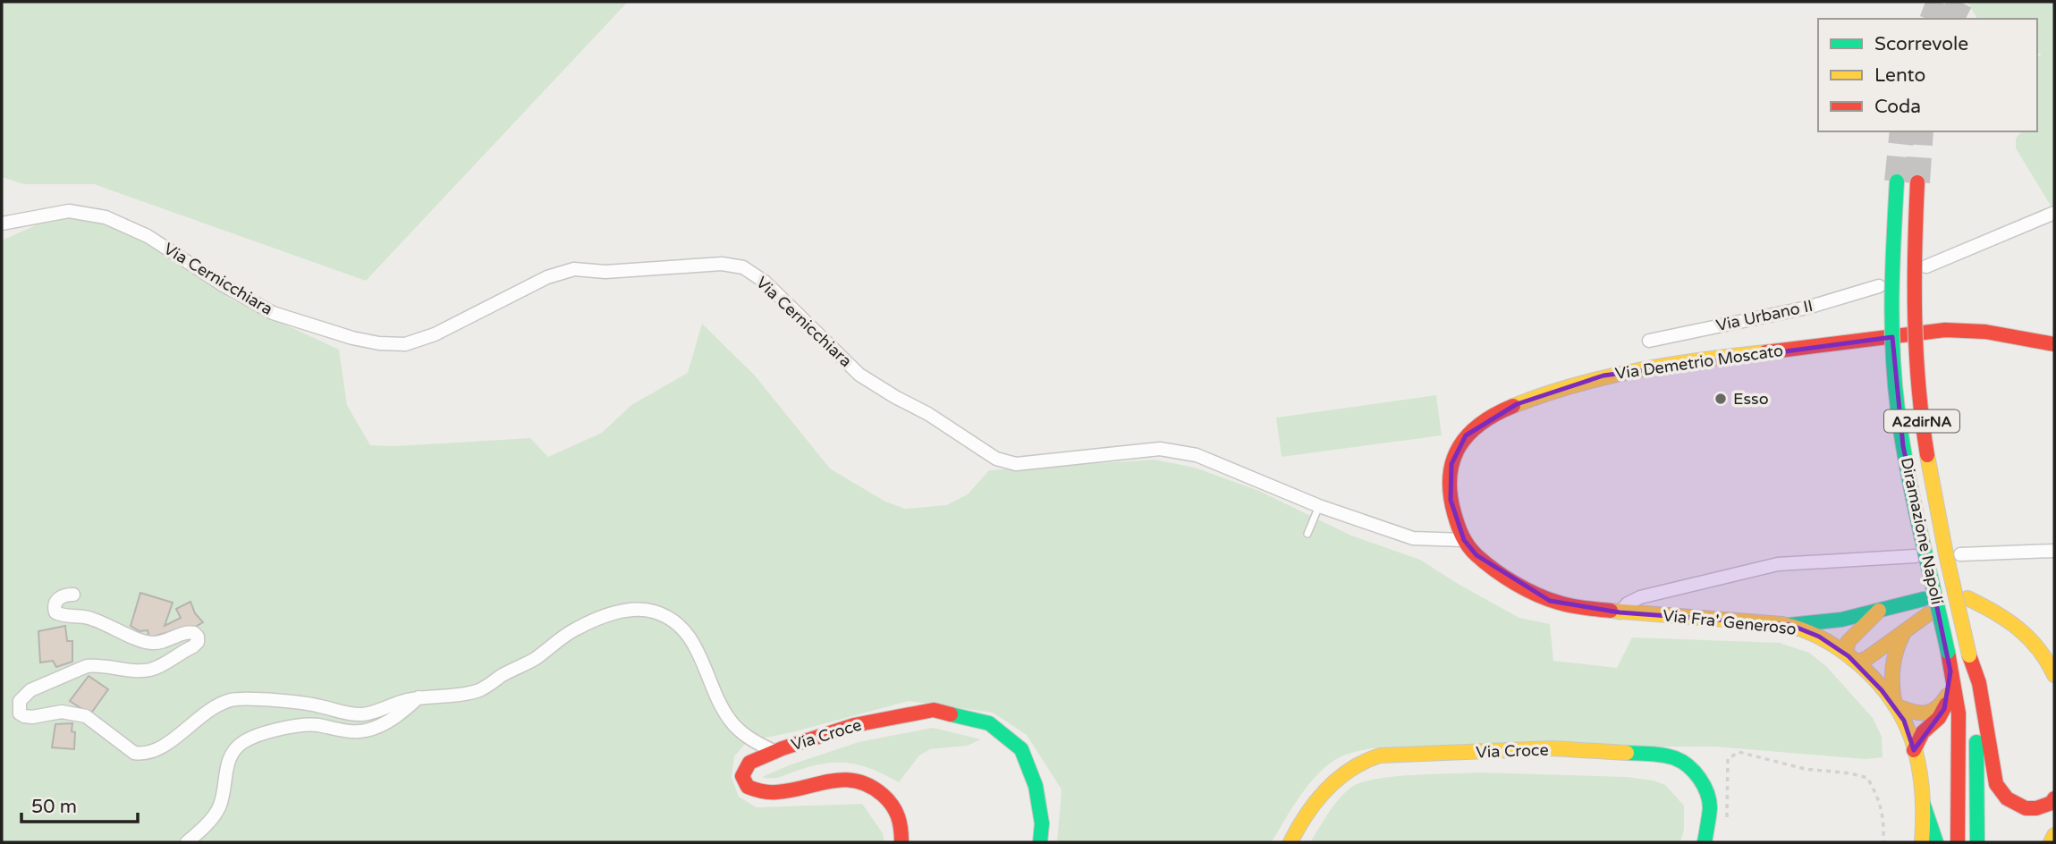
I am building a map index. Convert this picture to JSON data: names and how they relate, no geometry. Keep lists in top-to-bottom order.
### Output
{
  "streets": {
    "main road": [
      "Via Demetrio Moscato",
      "A2dirNA",
      "Diramazione Napoli",
      "Via Fra' Generoso",
      "Via Croce"
    ],
    "street": ["Via Cernicchiara", "Via Urbano II"]
  },
  "crossings": [
    ["Via Cernicchiara", "Via Demetrio Moscato"],
    ["Via Cernicchiara", "Via Fra' Generoso"],
    ["Via Demetrio Moscato", "Via Fra' Generoso"]
  ],
  "places": ["Esso"],
  "legend": ["Scorrevole", "Lento", "Coda"],
  "scale_bar": "50 m"
}
